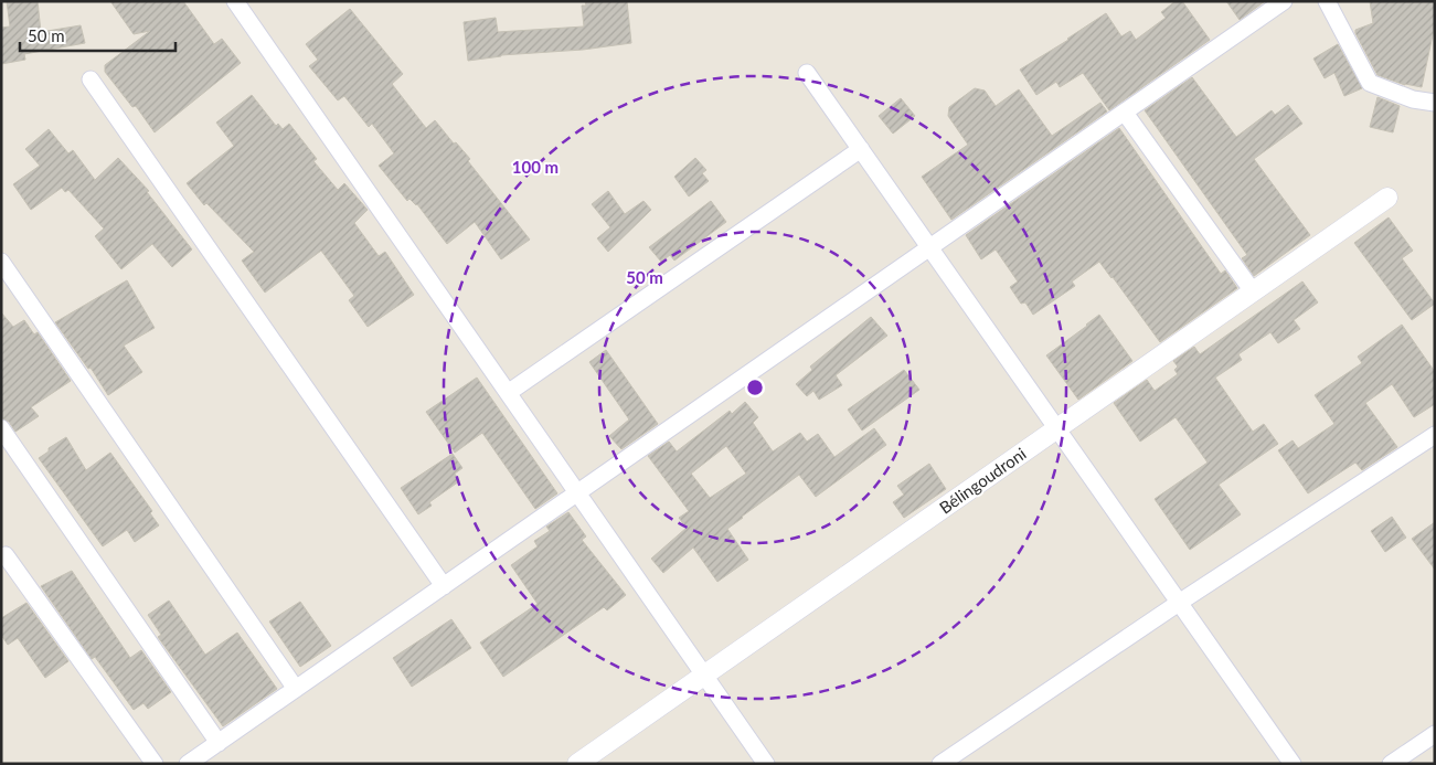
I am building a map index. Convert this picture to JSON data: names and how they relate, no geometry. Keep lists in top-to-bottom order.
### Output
{
  "streets": {
    "street": ["Bélingoudroni"]
  },
  "scale_bar": "50 m",
  "rings": ["100 m", "50 m"]
}
